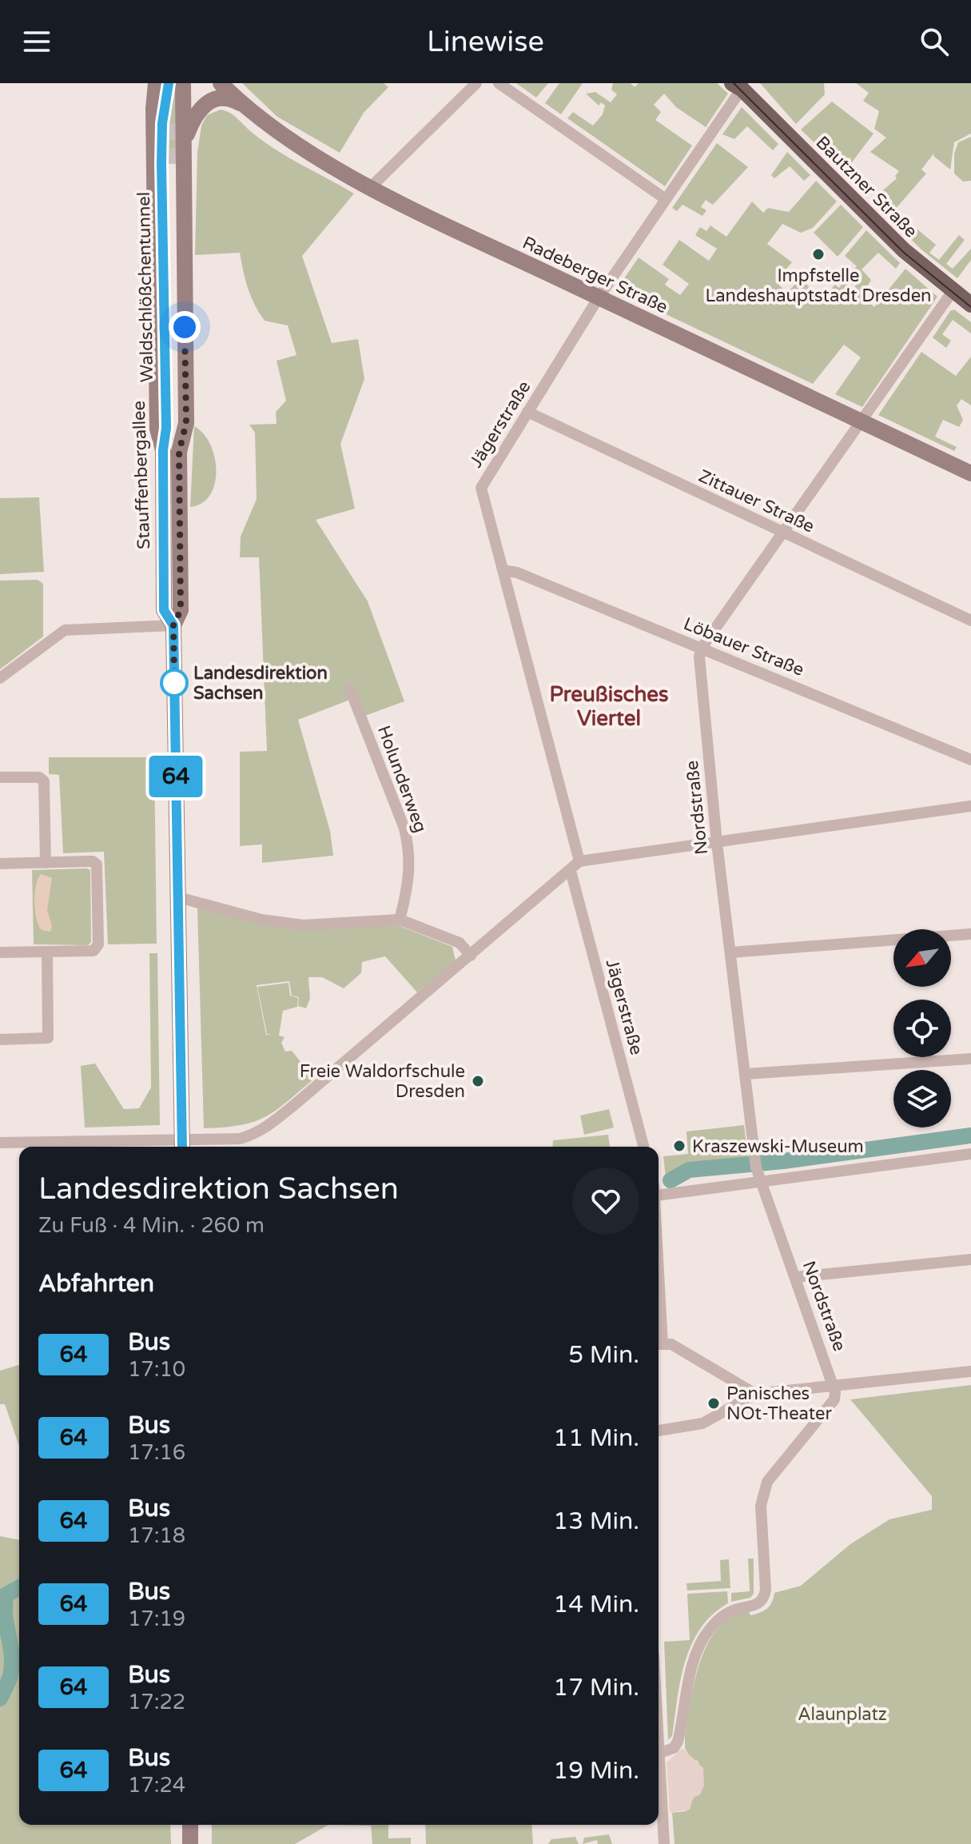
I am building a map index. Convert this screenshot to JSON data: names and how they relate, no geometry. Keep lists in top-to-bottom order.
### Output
{
  "streets": {
    "main road": [
      "Bautzner Straße",
      "Radeberger Straße",
      "Waldschlößchentunnel",
      "Stauffenbergallee"
    ],
    "street": [
      "Jägerstraße",
      "Zittauer Straße",
      "Löbauer Straße",
      "Holunderweg",
      "Nordstraße"
    ]
  },
  "crossings": [
    ["Bautzner Straße", "Jägerstraße"],
    ["Radeberger Straße", "Jägerstraße"],
    ["Waldschlößchentunnel", "Stauffenbergallee"],
    ["Jägerstraße", "Zittauer Straße"],
    ["Jägerstraße", "Löbauer Straße"],
    ["Löbauer Straße", "Nordstraße"]
  ],
  "districts": ["Preußisches Viertel"],
  "parks": ["Alaunplatz"],
  "places": [
    "Impfstelle Landeshauptstadt Dresden",
    "Landesdirektion Sachsen",
    "Freie Waldorfschule Dresden",
    "Kraszewski-Museum",
    "Panisches NOt-Theater"
  ],
  "lines": ["bus line 64"],
  "north": "bottom left",
  "page": {
    "header": "Linewise",
    "on_map": "64",
    "heading": [
      ["Landesdirektion Sachsen", "Zu Fuß · 4 Min. · 260 m"],
      "Abfahrten"
    ],
    "list": [
      {
        "mark": "64",
        "name": "Bus",
        "note": "17:10",
        "value": "5 Min."
      },
      {
        "mark": "64",
        "name": "Bus",
        "note": "17:16",
        "value": "11 Min."
      },
      {
        "mark": "64",
        "name": "Bus",
        "note": "17:18",
        "value": "13 Min."
      },
      {
        "mark": "64",
        "name": "Bus",
        "note": "17:19",
        "value": "14 Min."
      },
      {
        "mark": "64",
        "name": "Bus",
        "note": "17:22",
        "value": "17 Min."
      },
      {
        "mark": "64",
        "name": "Bus",
        "note": "17:24",
        "value": "19 Min."
      }
    ]
  }
}
